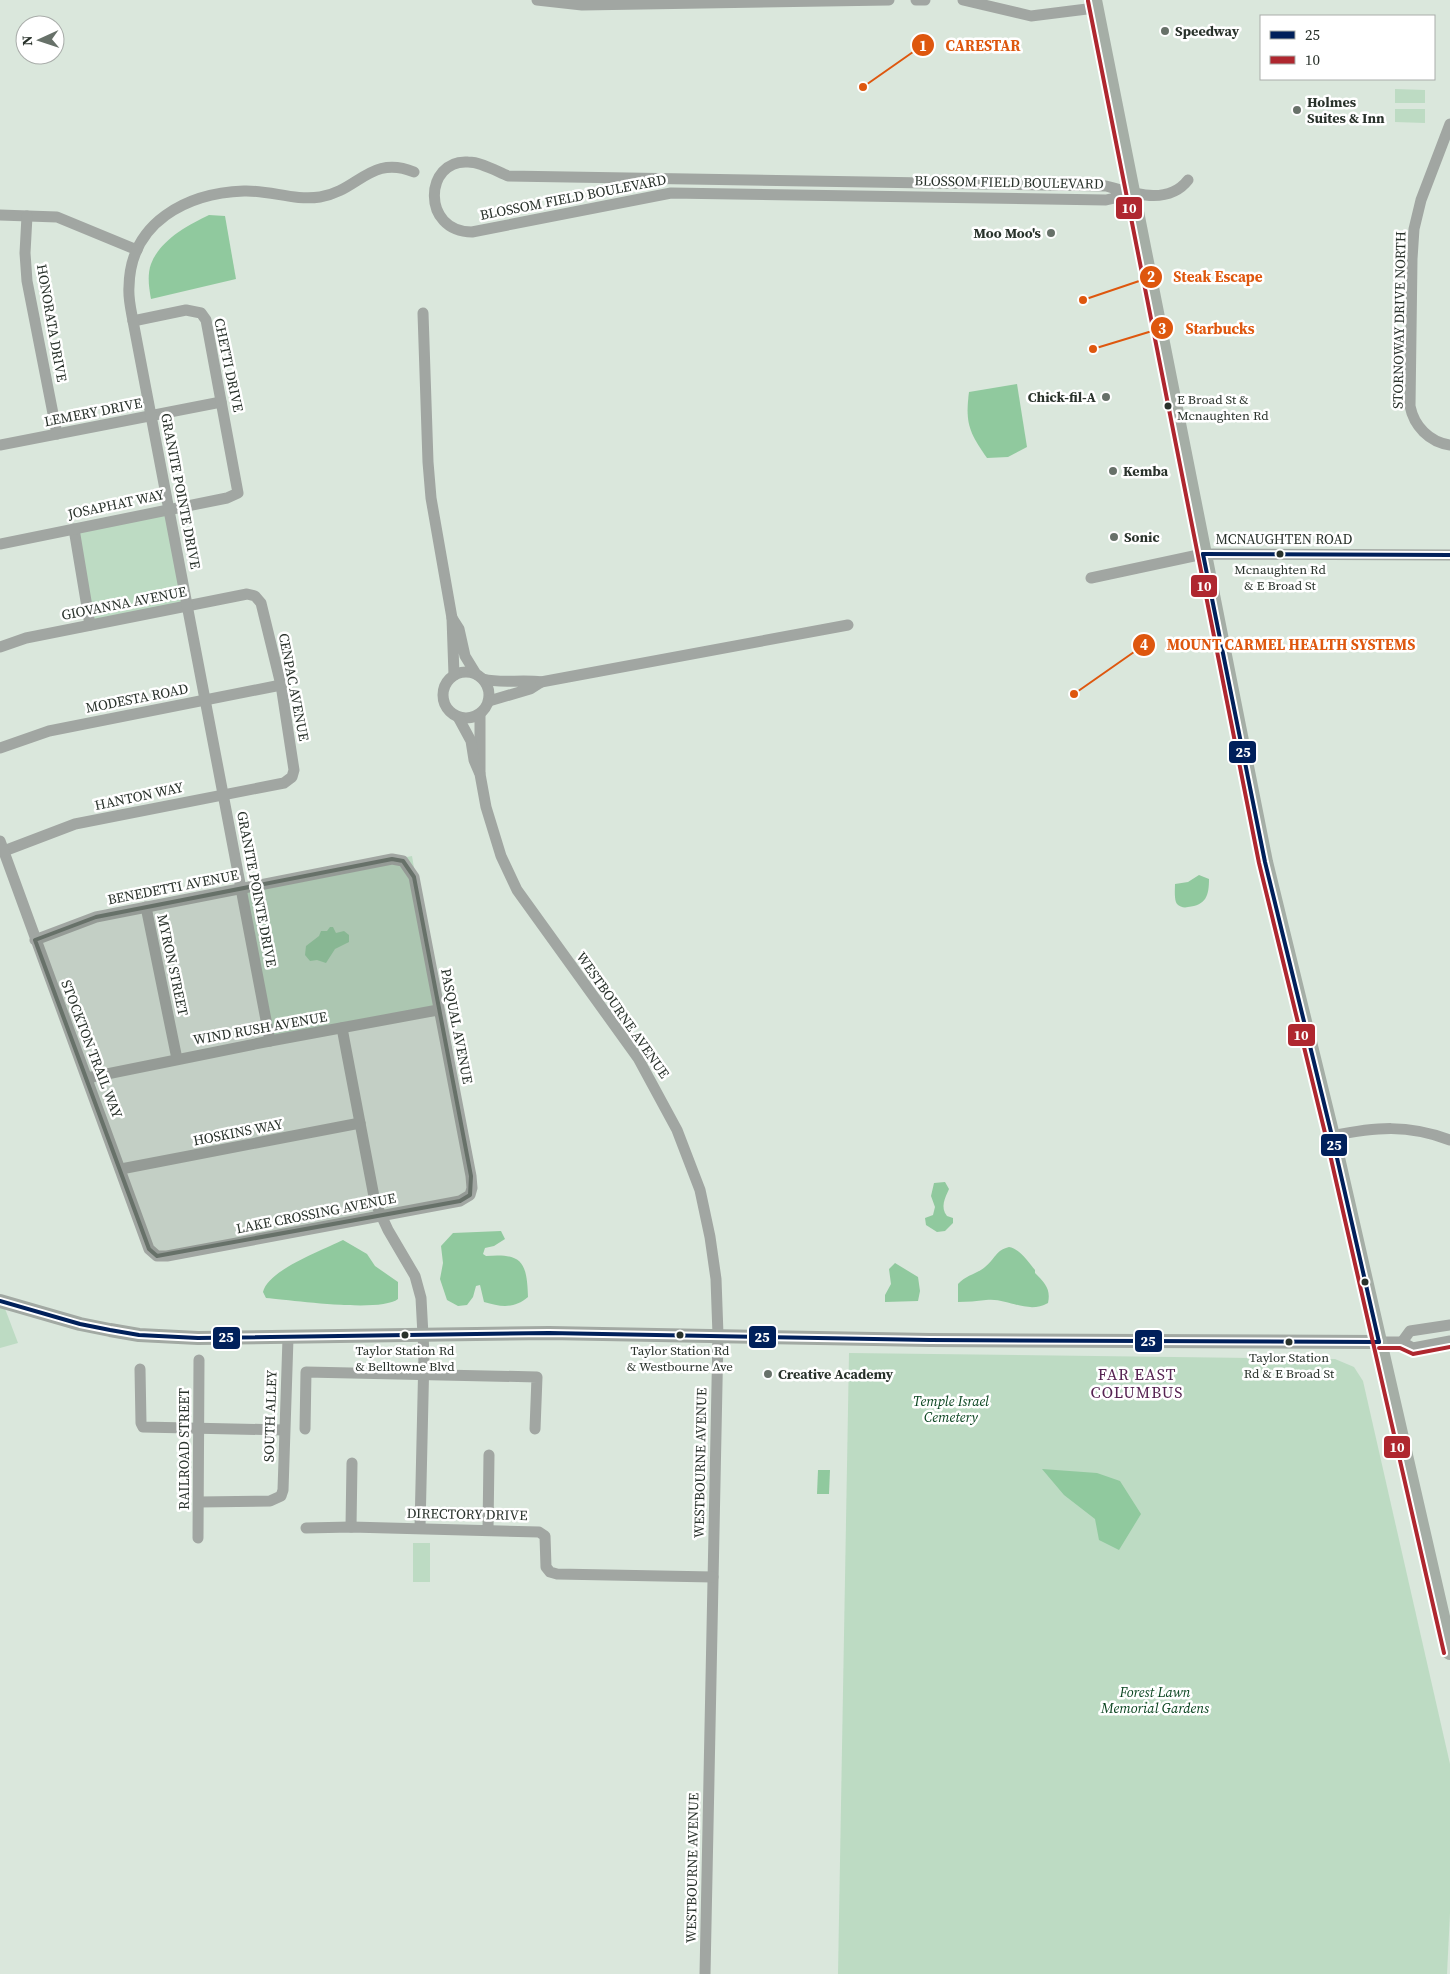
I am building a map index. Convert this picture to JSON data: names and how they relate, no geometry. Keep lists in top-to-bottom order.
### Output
{
  "streets": {
    "street": [
      "BLOSSOM FIELD BOULEVARD",
      "STORNOWAY DRIVE NORTH",
      "HONORATA DRIVE",
      "CHETTI DRIVE",
      "LEMERY DRIVE",
      "GRANITE POINTE DRIVE",
      "JOSAPHAT WAY",
      "MCNAUGHTEN ROAD",
      "GIOVANNA AVENUE",
      "CENPAC AVENUE",
      "MODESTA ROAD",
      "HANTON WAY",
      "BENEDETTI AVENUE",
      "MYRON STREET",
      "WESTBOURNE AVENUE",
      "PASQUAL AVENUE",
      "WIND RUSH AVENUE",
      "STOCKTON TRAIL WAY",
      "HOSKINS WAY",
      "LAKE CROSSING AVENUE",
      "SOUTH ALLEY",
      "RAILROAD STREET",
      "DIRECTORY DRIVE"
    ]
  },
  "crossings": [
    ["HONORATA DRIVE", "LEMERY DRIVE"],
    ["CHETTI DRIVE", "LEMERY DRIVE"],
    ["CHETTI DRIVE", "GRANITE POINTE DRIVE"],
    ["CHETTI DRIVE", "JOSAPHAT WAY"],
    ["LEMERY DRIVE", "GRANITE POINTE DRIVE"],
    ["GRANITE POINTE DRIVE", "JOSAPHAT WAY"],
    ["GRANITE POINTE DRIVE", "GIOVANNA AVENUE"],
    ["GRANITE POINTE DRIVE", "MODESTA ROAD"],
    ["GRANITE POINTE DRIVE", "HANTON WAY"],
    ["GRANITE POINTE DRIVE", "BENEDETTI AVENUE"],
    ["GRANITE POINTE DRIVE", "WIND RUSH AVENUE"],
    ["GIOVANNA AVENUE", "CENPAC AVENUE"],
    ["CENPAC AVENUE", "MODESTA ROAD"],
    ["CENPAC AVENUE", "HANTON WAY"],
    ["HANTON WAY", "STOCKTON TRAIL WAY"],
    ["BENEDETTI AVENUE", "MYRON STREET"],
    ["BENEDETTI AVENUE", "PASQUAL AVENUE"],
    ["BENEDETTI AVENUE", "STOCKTON TRAIL WAY"],
    ["MYRON STREET", "WIND RUSH AVENUE"],
    ["WESTBOURNE AVENUE", "DIRECTORY DRIVE"],
    ["PASQUAL AVENUE", "WIND RUSH AVENUE"],
    ["PASQUAL AVENUE", "LAKE CROSSING AVENUE"],
    ["WIND RUSH AVENUE", "STOCKTON TRAIL WAY"],
    ["STOCKTON TRAIL WAY", "HOSKINS WAY"],
    ["STOCKTON TRAIL WAY", "LAKE CROSSING AVENUE"],
    ["SOUTH ALLEY", "RAILROAD STREET"]
  ],
  "districts": ["FAR EAST COLUMBUS"],
  "parks": ["Temple Israel Cemetery", "Forest Lawn Memorial Gardens"],
  "places": [
    "Speedway",
    "CARESTAR",
    "Holmes Suites & Inn",
    "Moo Moo's",
    "Steak Escape",
    "Starbucks",
    "Chick-fil-A",
    "E Broad St & Mcnaughten Rd",
    "Kemba",
    "Sonic",
    "Mcnaughten Rd & E Broad St",
    "MOUNT CARMEL HEALTH SYSTEMS",
    "Taylor Station Rd & Belltowne Blvd",
    "Taylor Station Rd & Westbourne Ave",
    "Taylor Station Rd & E Broad St",
    "Creative Academy"
  ],
  "lines": ["transit line 10", "transit line 25"],
  "legend": ["25", "10"],
  "north": "left"
}
